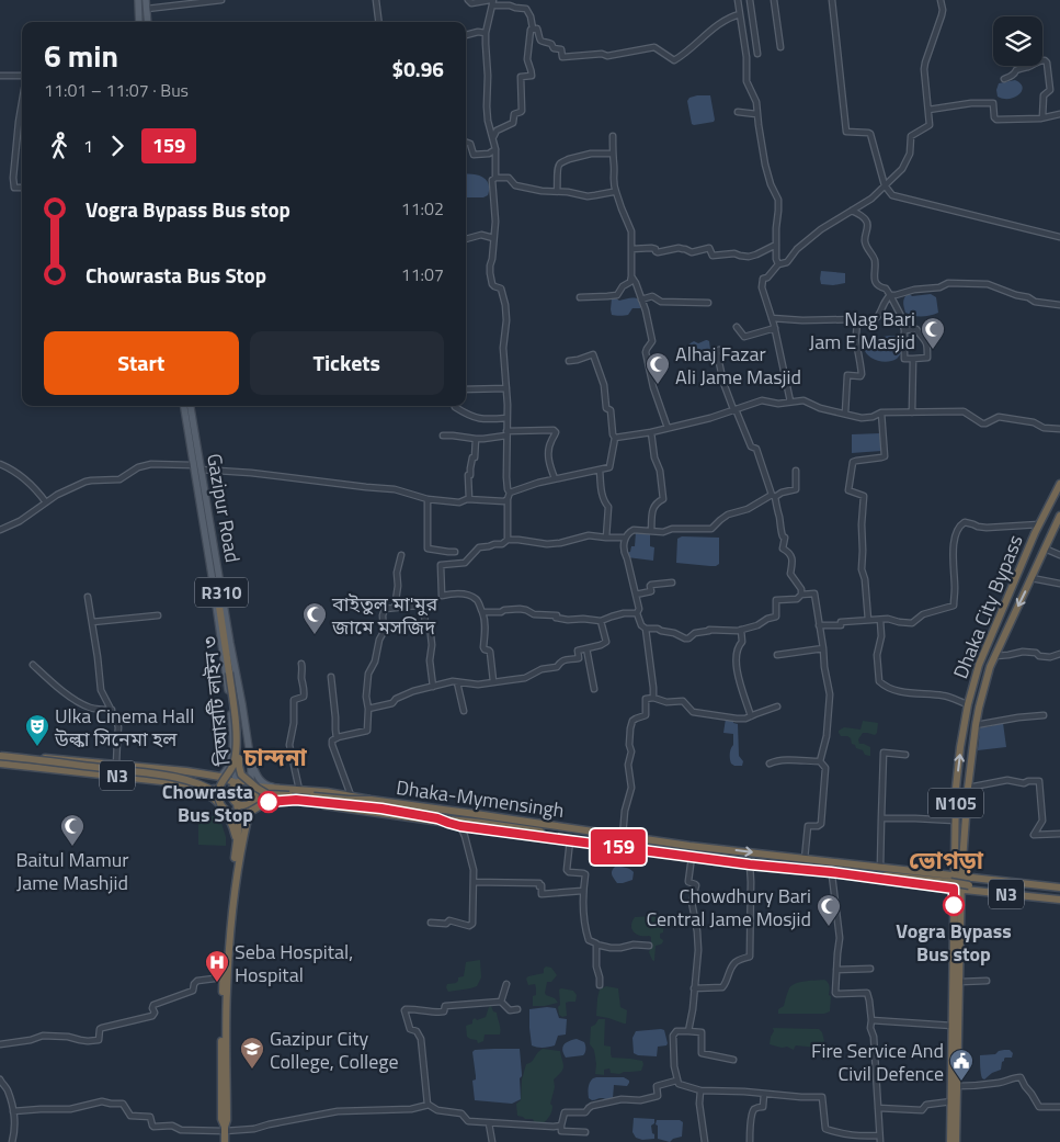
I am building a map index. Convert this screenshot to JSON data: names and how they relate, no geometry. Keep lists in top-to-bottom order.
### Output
{
  "streets": {
    "highway": [
      "Dhaka City Bypass",
      "বিআরটি লাইন ৩",
      "N3",
      "Dhaka-Mymensingh",
      "N105"
    ],
    "main road": ["Gazipur Road", "R310"]
  },
  "crossings": [
    ["Gazipur Road", "বিআরটি লাইন ৩"],
    ["Gazipur Road", "N3"],
    ["Gazipur Road", "Dhaka-Mymensingh"],
    ["Dhaka City Bypass", "N3"],
    ["Dhaka City Bypass", "Dhaka-Mymensingh"],
    ["বিআরটি লাইন ৩", "Dhaka-Mymensingh"],
    ["N3", "Dhaka-Mymensingh"]
  ],
  "districts": ["চান্দনা", "ভোগড়া"],
  "places": {
    "mosque": [
      "Nag Bari Jam E Masjid",
      "Alhaj Fazar Ali Jame Masjid",
      "বাইতুল মা'মুর জামে মসজিদ",
      "Baitul Mamur Jame Mashjid",
      "Chowdhury Bari Central Jame Mosjid"
    ],
    "theatre": ["Ulka Cinema Hall উল্কা সিনেমা হল"],
    "other": ["Chowrasta Bus Stop", "Vogra Bypass Bus stop"],
    "hospital": ["Seba Hospital, Hospital"],
    "school or university": ["Gazipur City College, College"],
    "public building": ["Fire Service And Civil Defence"]
  },
  "lines": ["bus line 159"],
  "page": {
    "on_map": "159",
    "heading": ["6 min", "11:01 – 11:07 · Bus", "$0.96"],
    "legs": ["1", "159"],
    "list": [
      {
        "name": "Vogra Bypass Bus stop",
        "value": "11:02"
      },
      {
        "name": "Chowrasta Bus Stop",
        "value": "11:07"
      }
    ],
    "buttons": ["Start", "Tickets"]
  }
}
